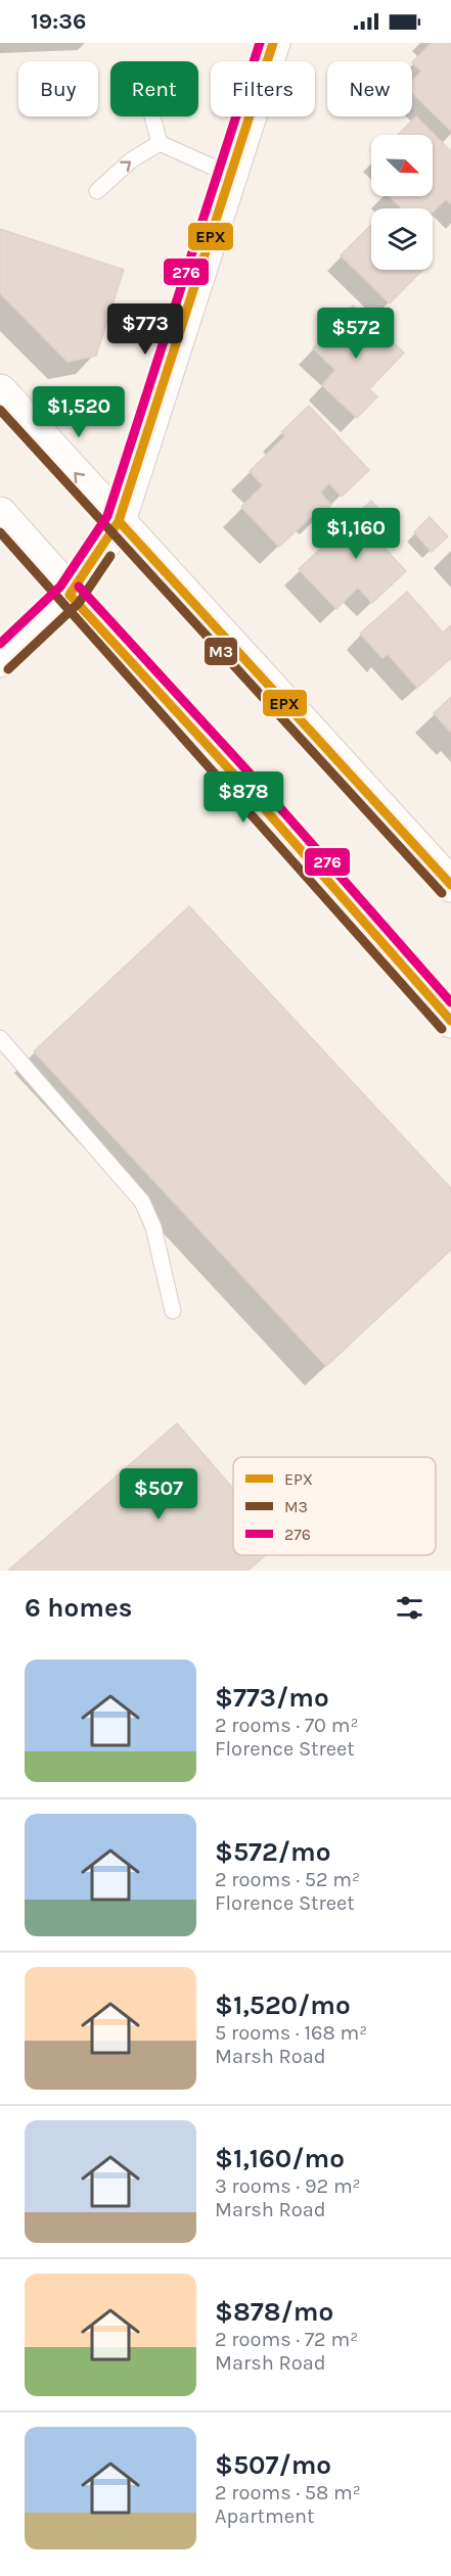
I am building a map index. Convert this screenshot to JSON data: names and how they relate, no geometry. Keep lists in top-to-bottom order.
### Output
{
  "lines": ["transit line EPX", "transit line 276", "transit line M3"],
  "legend": ["EPX", "M3", "276"],
  "north": "bottom right",
  "page": {
    "status": "19:36",
    "chip": [
      "Buy",
      "Rent",
      "Filters",
      "New"
    ],
    "price": [
      "$773",
      "$572",
      "$1,520",
      "$1,160",
      "$878",
      "$507"
    ],
    "heading": "6 homes",
    "list": [
      {
        "name": "$773/mo",
        "note": "2 rooms · 70 m² · Florence Street"
      },
      {
        "name": "$572/mo",
        "note": "2 rooms · 52 m² · Florence Street"
      },
      {
        "name": "$1,520/mo",
        "note": "5 rooms · 168 m² · Marsh Road"
      },
      {
        "name": "$1,160/mo",
        "note": "3 rooms · 92 m² · Marsh Road"
      },
      {
        "name": "$878/mo",
        "note": "2 rooms · 72 m² · Marsh Road"
      },
      {
        "name": "$507/mo",
        "note": "2 rooms · 58 m² · Apartment"
      }
    ]
  }
}
